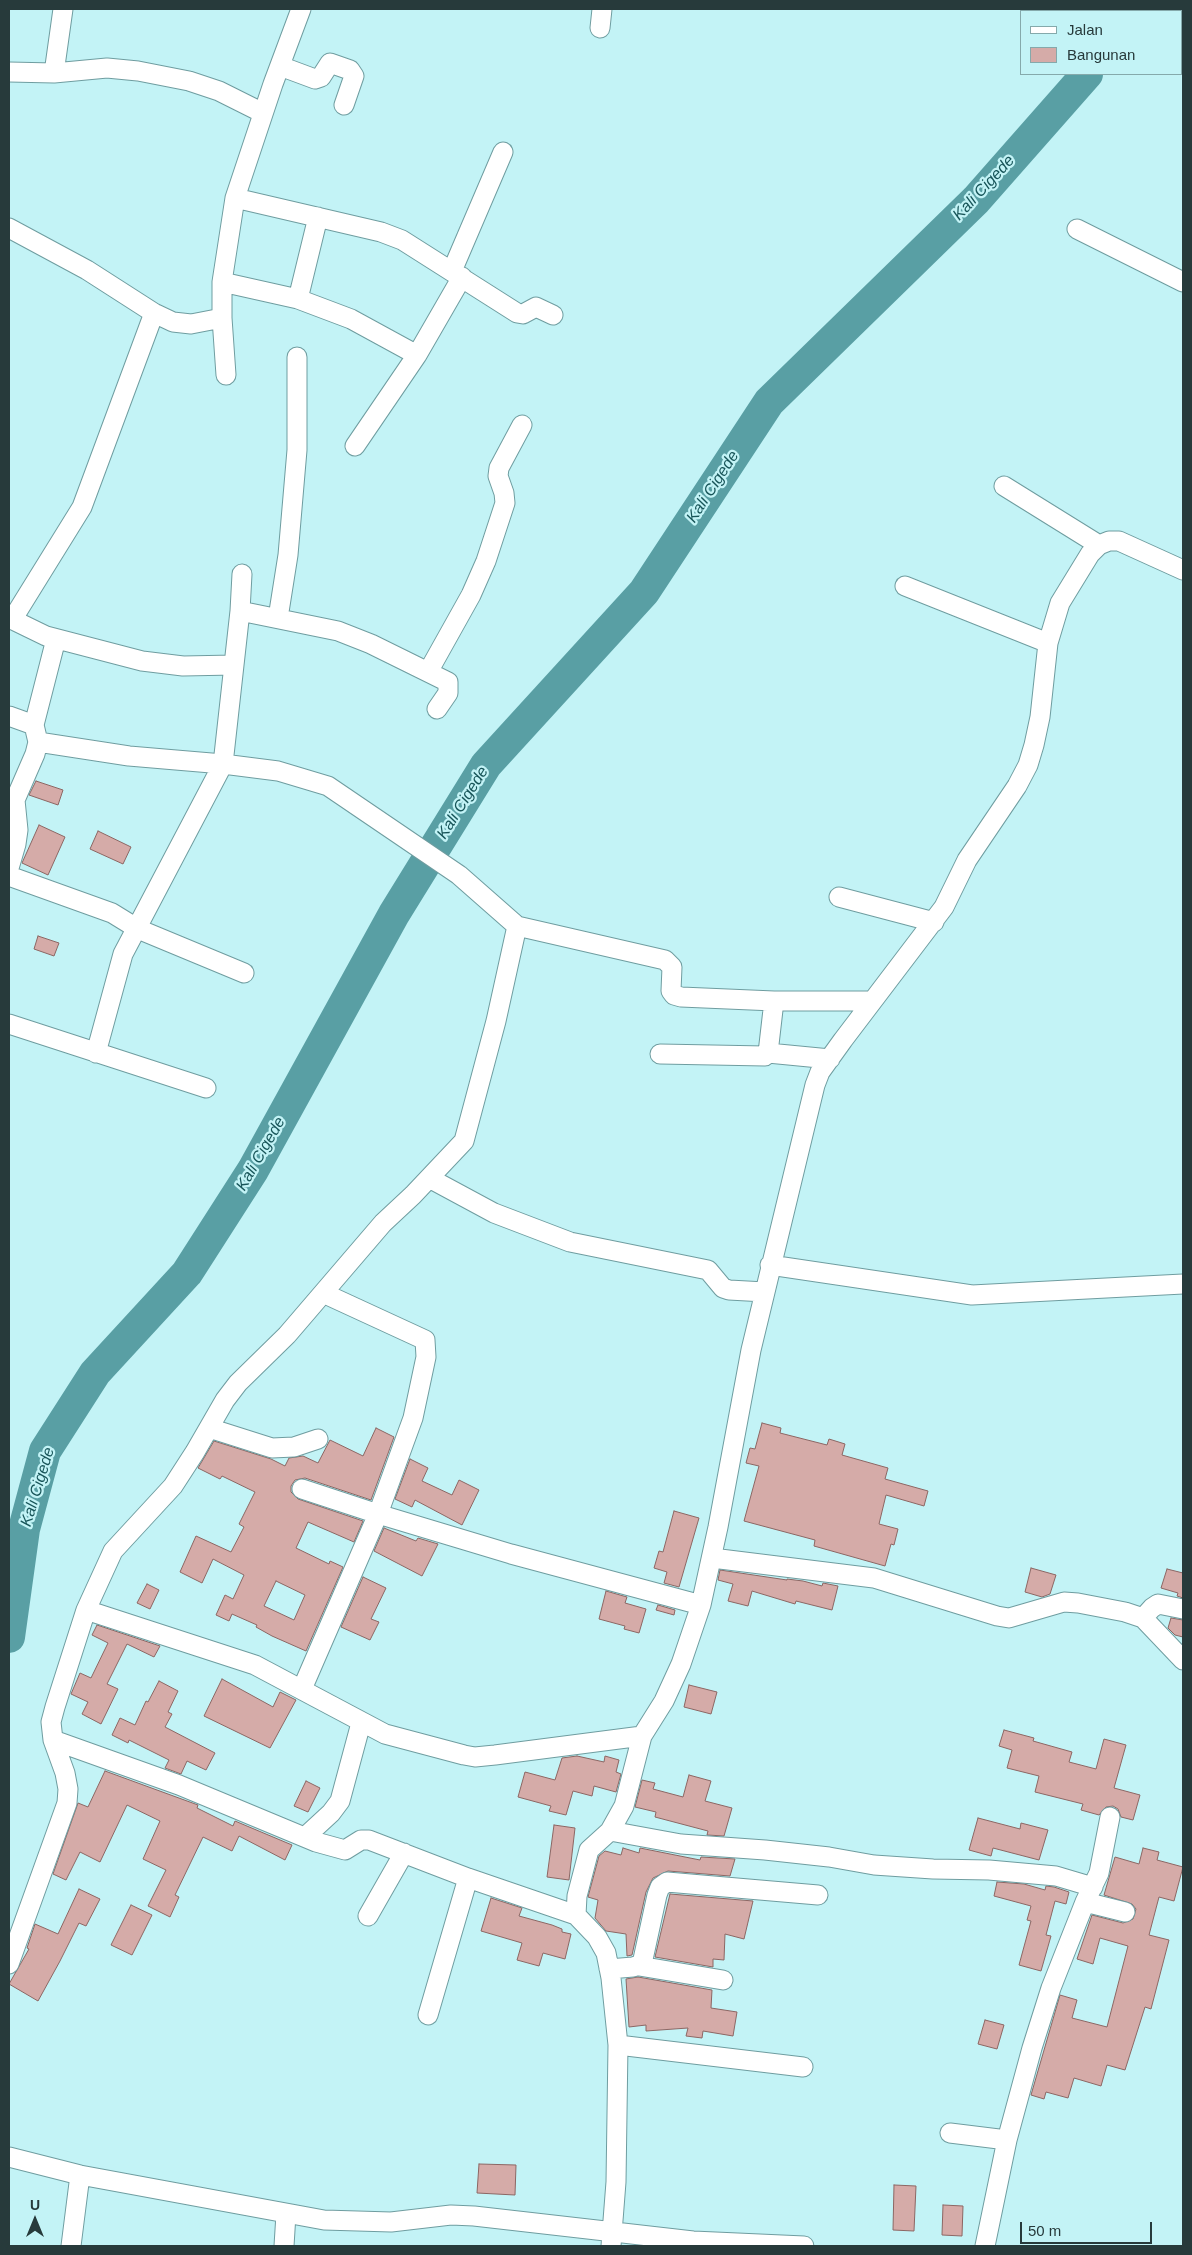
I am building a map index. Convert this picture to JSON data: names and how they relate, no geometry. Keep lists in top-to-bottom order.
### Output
{
  "water": ["Kali Cigede"],
  "legend": ["Jalan", "Bangunan"],
  "scale_bar": "50 m",
  "north": "top"
}
